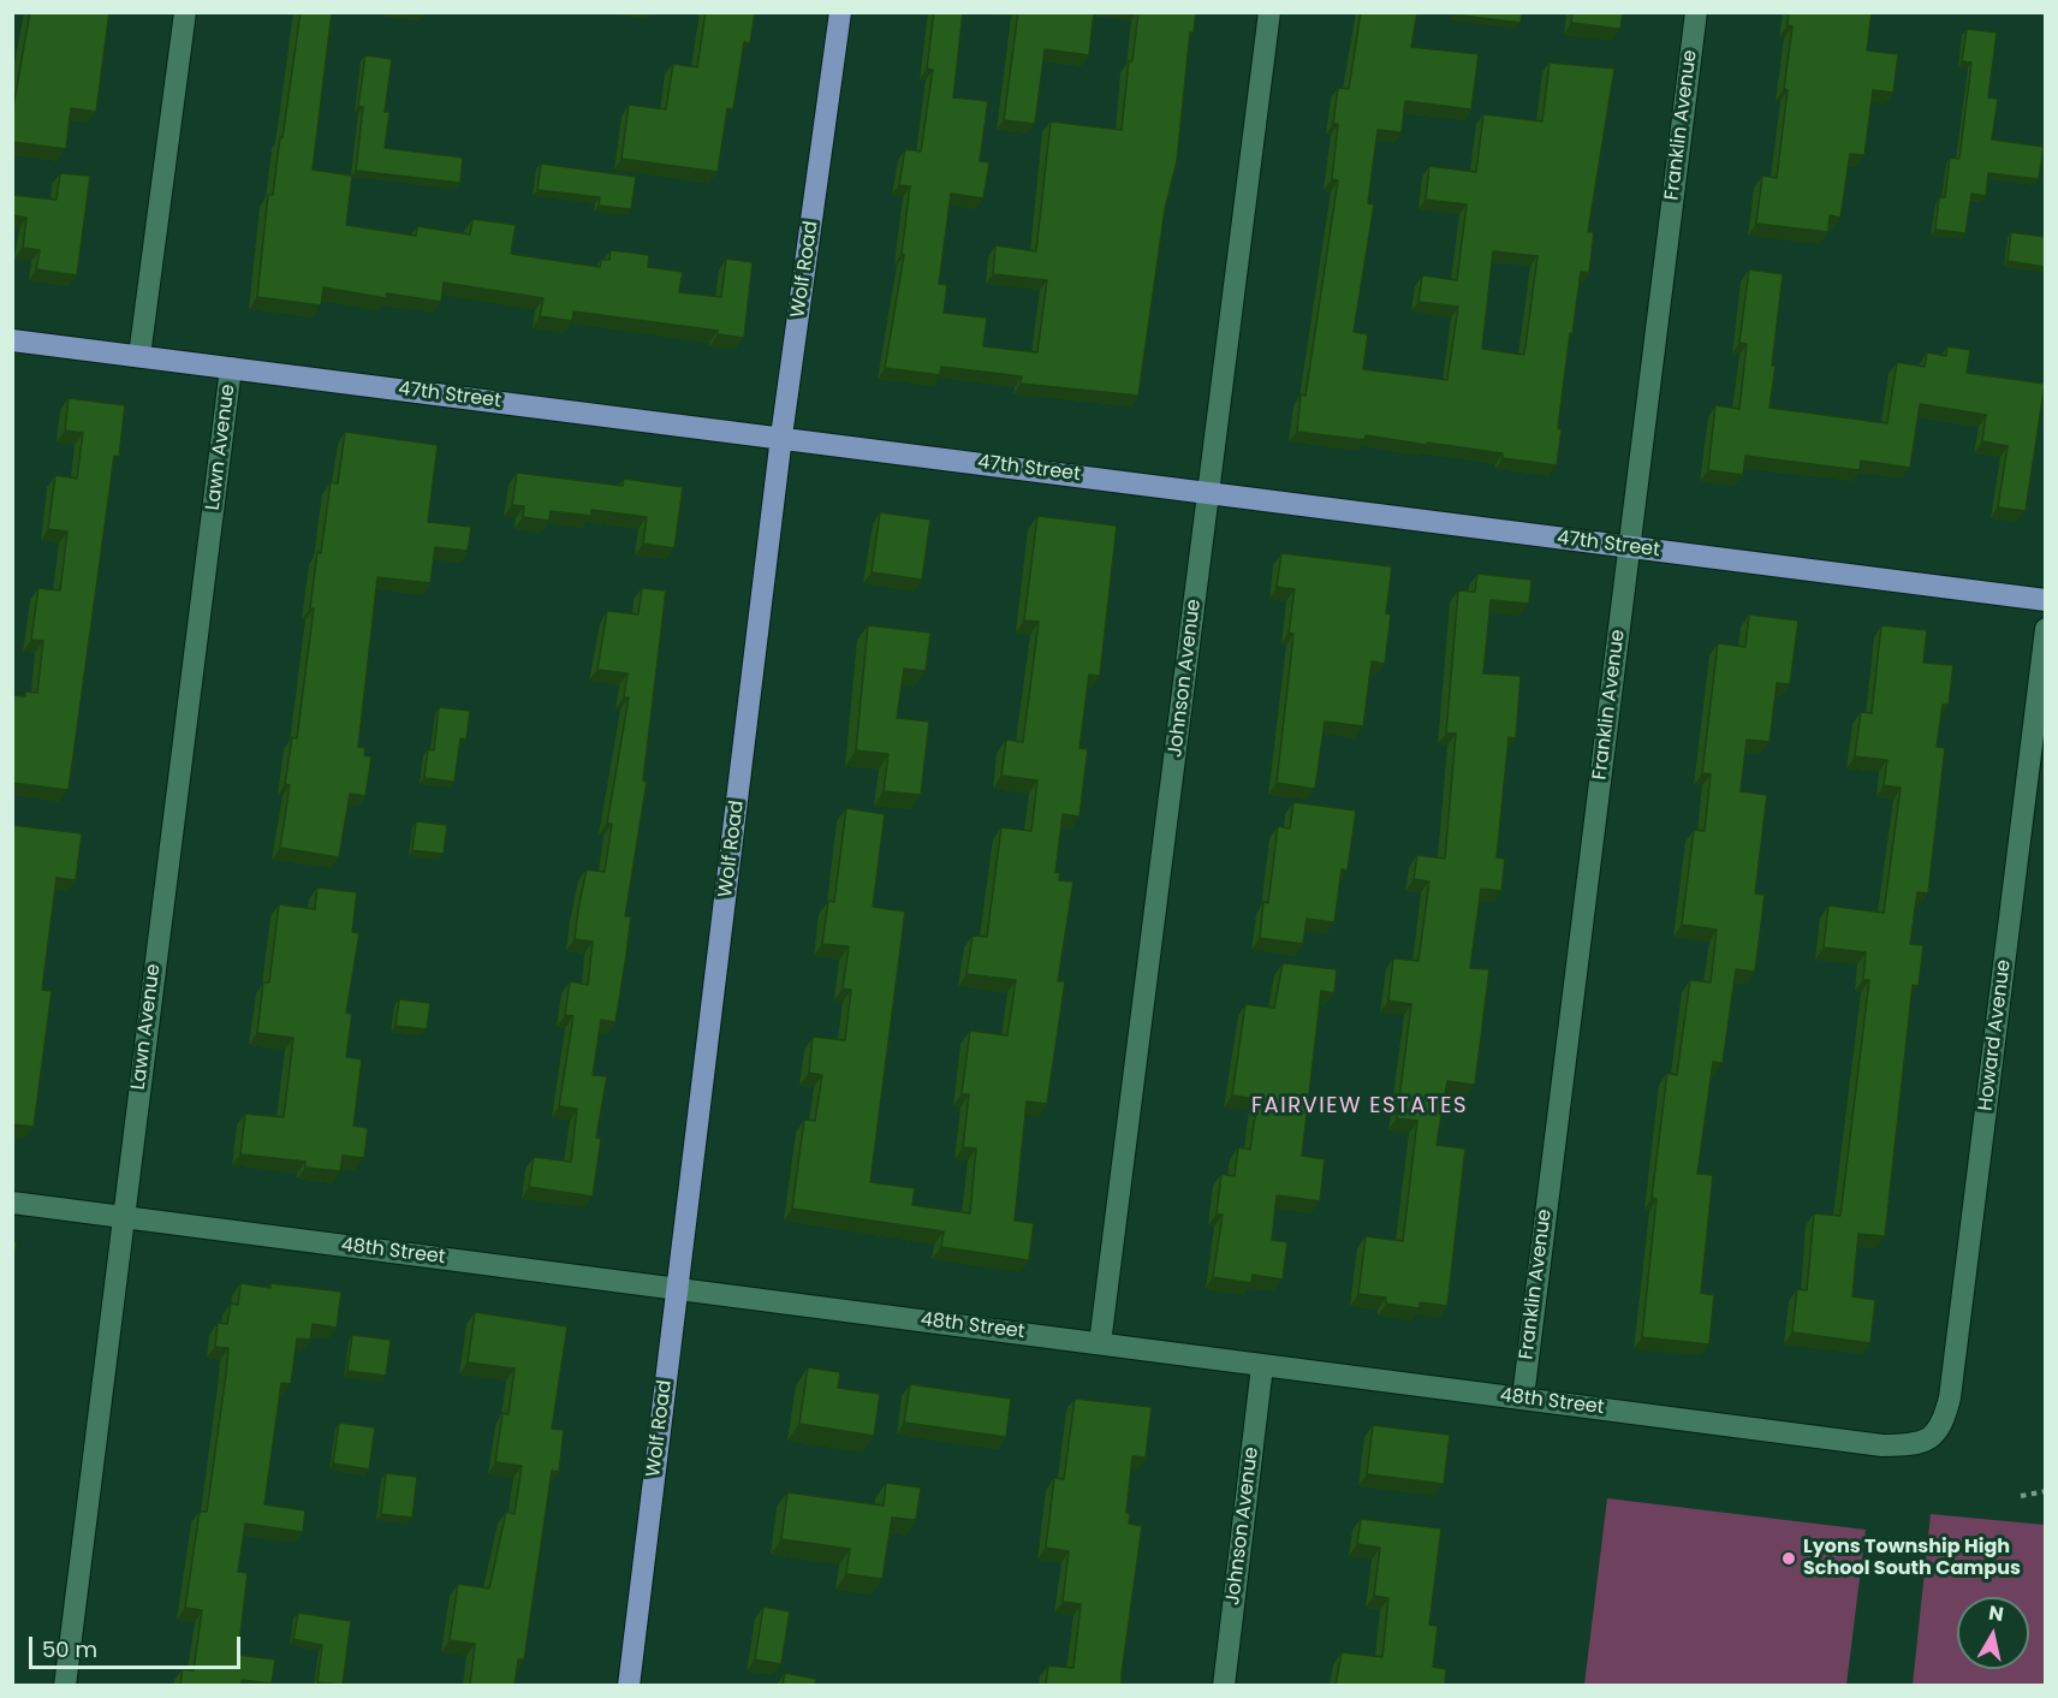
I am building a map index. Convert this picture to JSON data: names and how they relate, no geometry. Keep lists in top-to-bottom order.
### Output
{
  "streets": {
    "main road": ["Wolf Road", "47th Street"],
    "street": [
      "Franklin Avenue",
      "Lawn Avenue",
      "Johnson Avenue",
      "Howard Avenue",
      "48th Street"
    ]
  },
  "crossings": [
    ["Franklin Avenue", "47th Street"],
    ["Franklin Avenue", "48th Street"],
    ["Wolf Road", "47th Street"],
    ["Wolf Road", "48th Street"],
    ["47th Street", "Lawn Avenue"],
    ["47th Street", "Johnson Avenue"],
    ["Lawn Avenue", "48th Street"],
    ["Johnson Avenue", "48th Street"],
    ["Howard Avenue", "48th Street"]
  ],
  "districts": ["FAIRVIEW ESTATES"],
  "places": ["Lyons Township High School South Campus"],
  "scale_bar": "50 m",
  "north": "top"
}
